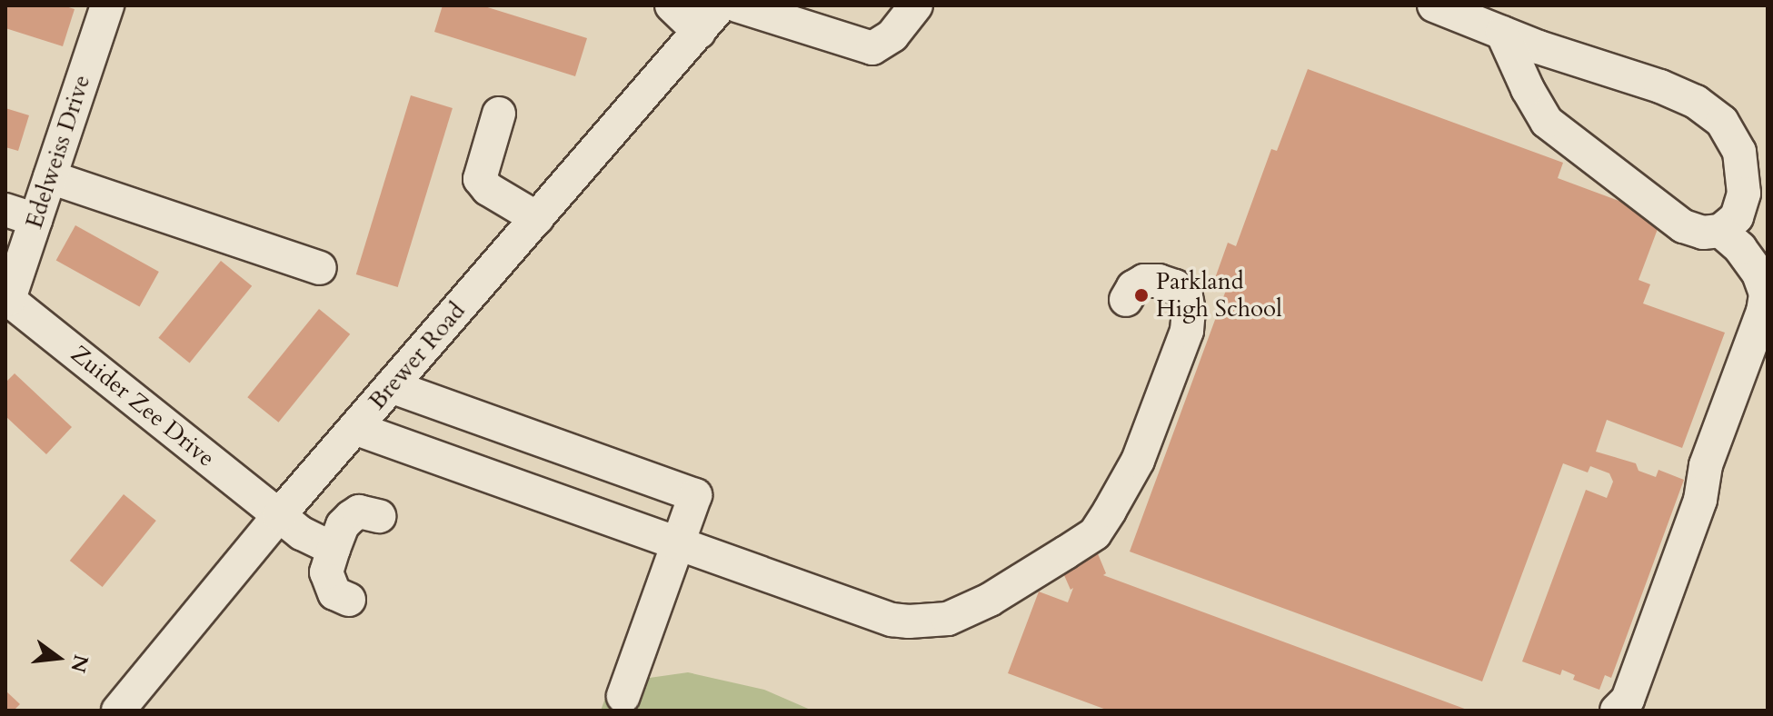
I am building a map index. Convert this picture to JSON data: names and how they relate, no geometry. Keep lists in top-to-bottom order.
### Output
{
  "streets": {
    "street": ["Edelweiss Drive", "Brewer Road", "Zuider Zee Drive"]
  },
  "crossings": [
    ["Edelweiss Drive", "Zuider Zee Drive"],
    ["Brewer Road", "Zuider Zee Drive"]
  ],
  "places": ["Parkland High School"],
  "north": "right"
}
